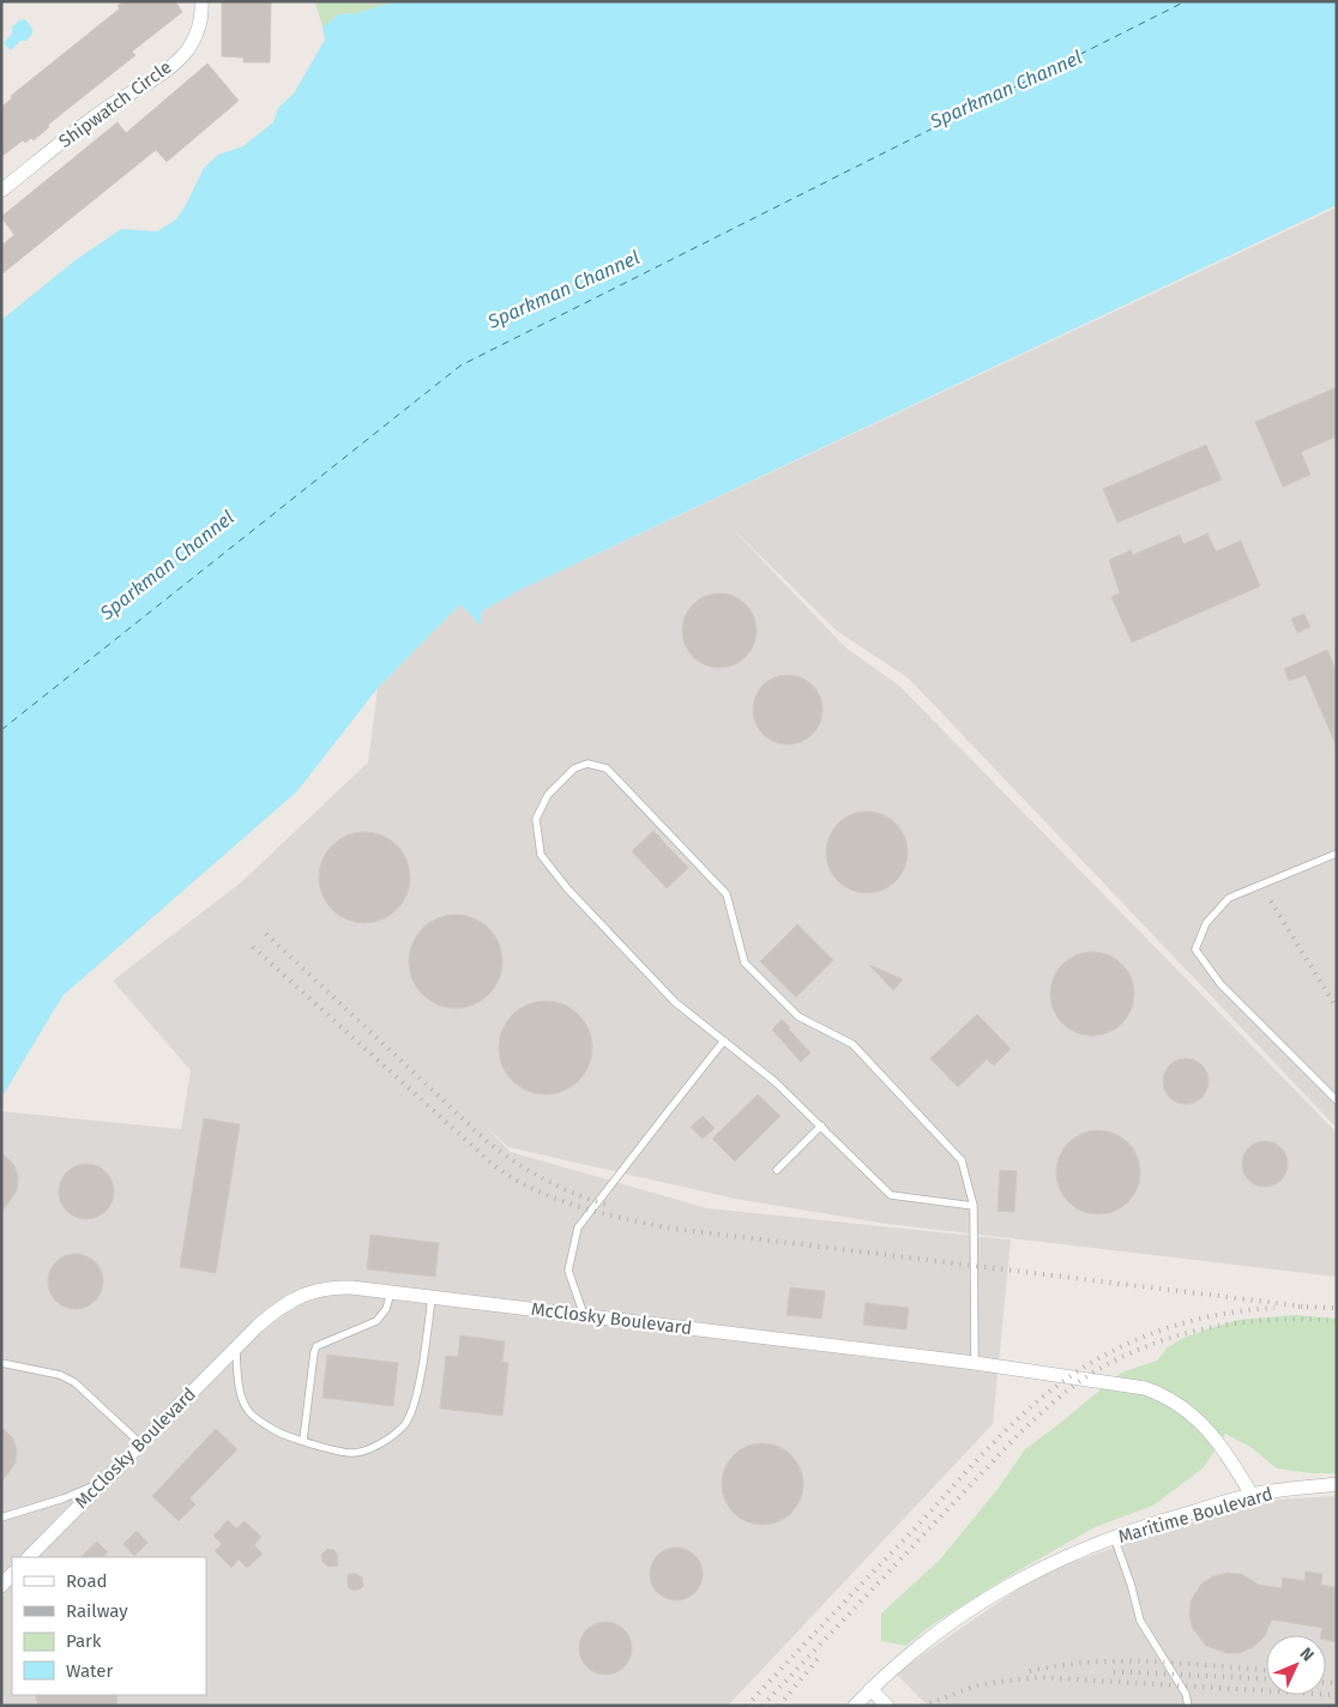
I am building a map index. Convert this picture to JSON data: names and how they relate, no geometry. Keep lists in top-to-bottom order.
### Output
{
  "streets": {
    "street": ["Shipwatch Circle", "McClosky Boulevard", "Maritime Boulevard"]
  },
  "crossings": [
    ["McClosky Boulevard", "Maritime Boulevard"]
  ],
  "water": ["Sparkman Channel"],
  "legend": [
    "Road",
    "Railway",
    "Park",
    "Water"
  ],
  "north": "top right"
}
